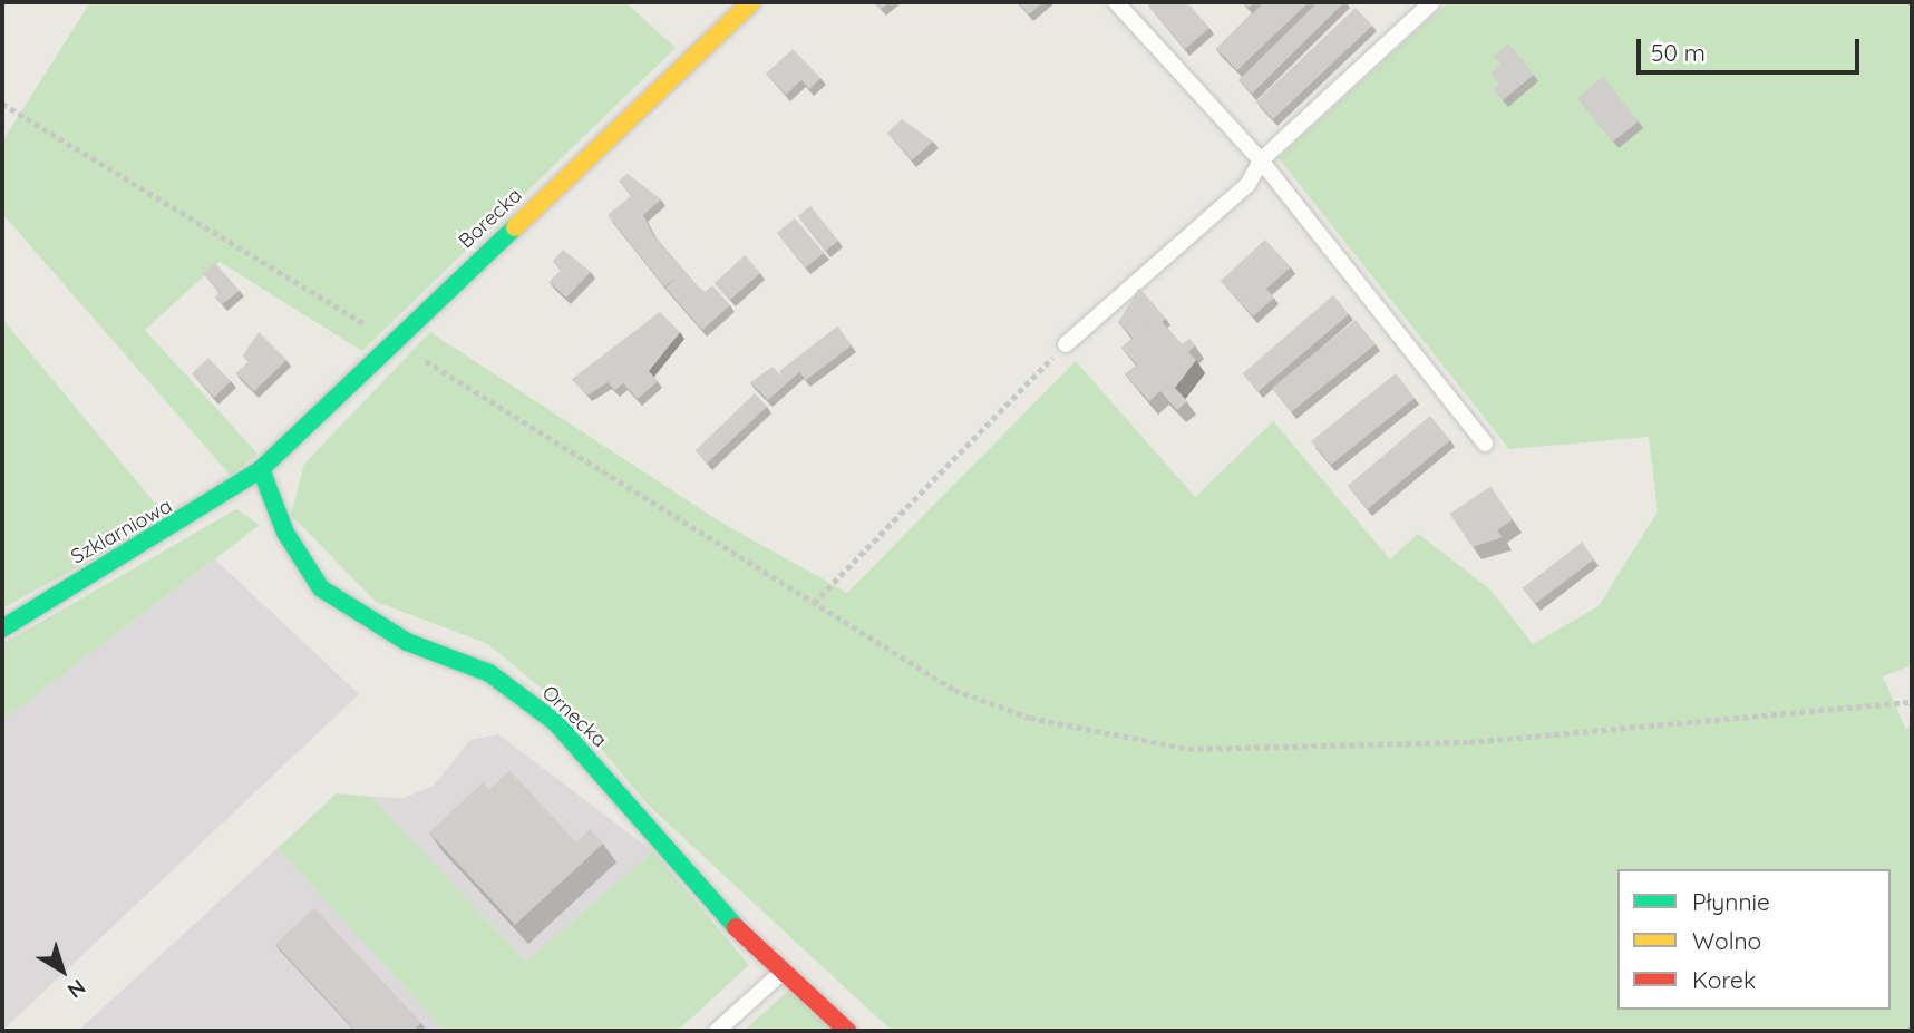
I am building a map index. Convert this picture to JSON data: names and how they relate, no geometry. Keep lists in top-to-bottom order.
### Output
{
  "streets": {
    "street": ["Borecka", "Szklarniowa", "Ornecka"]
  },
  "crossings": [
    ["Borecka", "Szklarniowa"],
    ["Borecka", "Ornecka"],
    ["Szklarniowa", "Ornecka"]
  ],
  "legend": ["Płynnie", "Wolno", "Korek"],
  "scale_bar": "50 m",
  "north": "bottom right"
}
